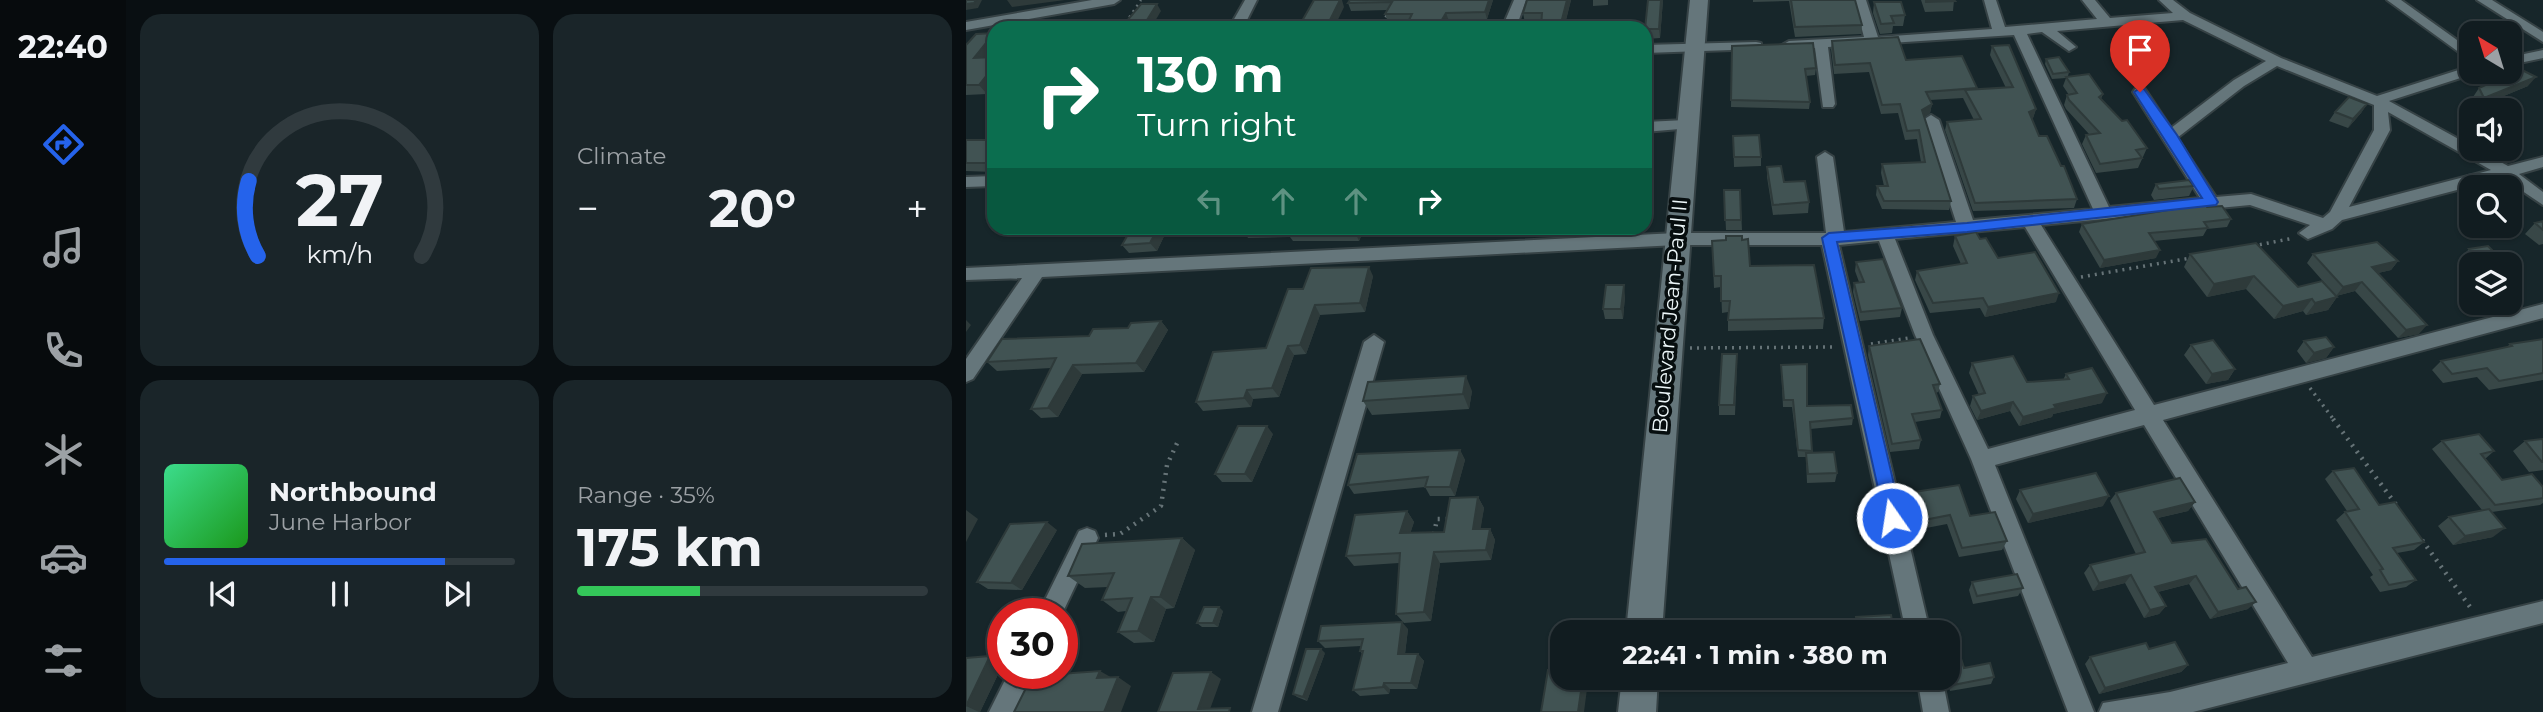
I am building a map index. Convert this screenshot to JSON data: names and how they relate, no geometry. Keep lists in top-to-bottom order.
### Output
{
  "streets": {
    "main road": ["Boulevard Jean-Paul II"]
  },
  "north": "top left",
  "page": {
    "tabs": "22:40",
    "tile": [
      "Climate",
      ["Range · 35%", "175 km"]
    ],
    "turn": ["130 m", "Turn right"],
    "heat": ["−", "20°", "+"],
    "song": ["Northbound", "June Harbor"],
    "limit": "30",
    "trip": "22:41 · 1 min · 380 m",
    "gauge": ["27", "km/h"]
  }
}
